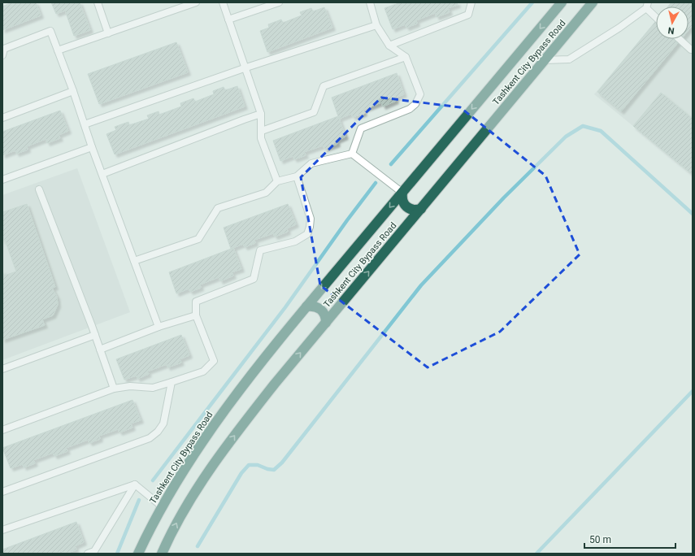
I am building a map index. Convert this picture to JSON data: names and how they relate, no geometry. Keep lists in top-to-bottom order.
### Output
{
  "streets": {
    "highway": ["Tashkent City Bypass Road"]
  },
  "scale_bar": "50 m",
  "north": "bottom"
}
